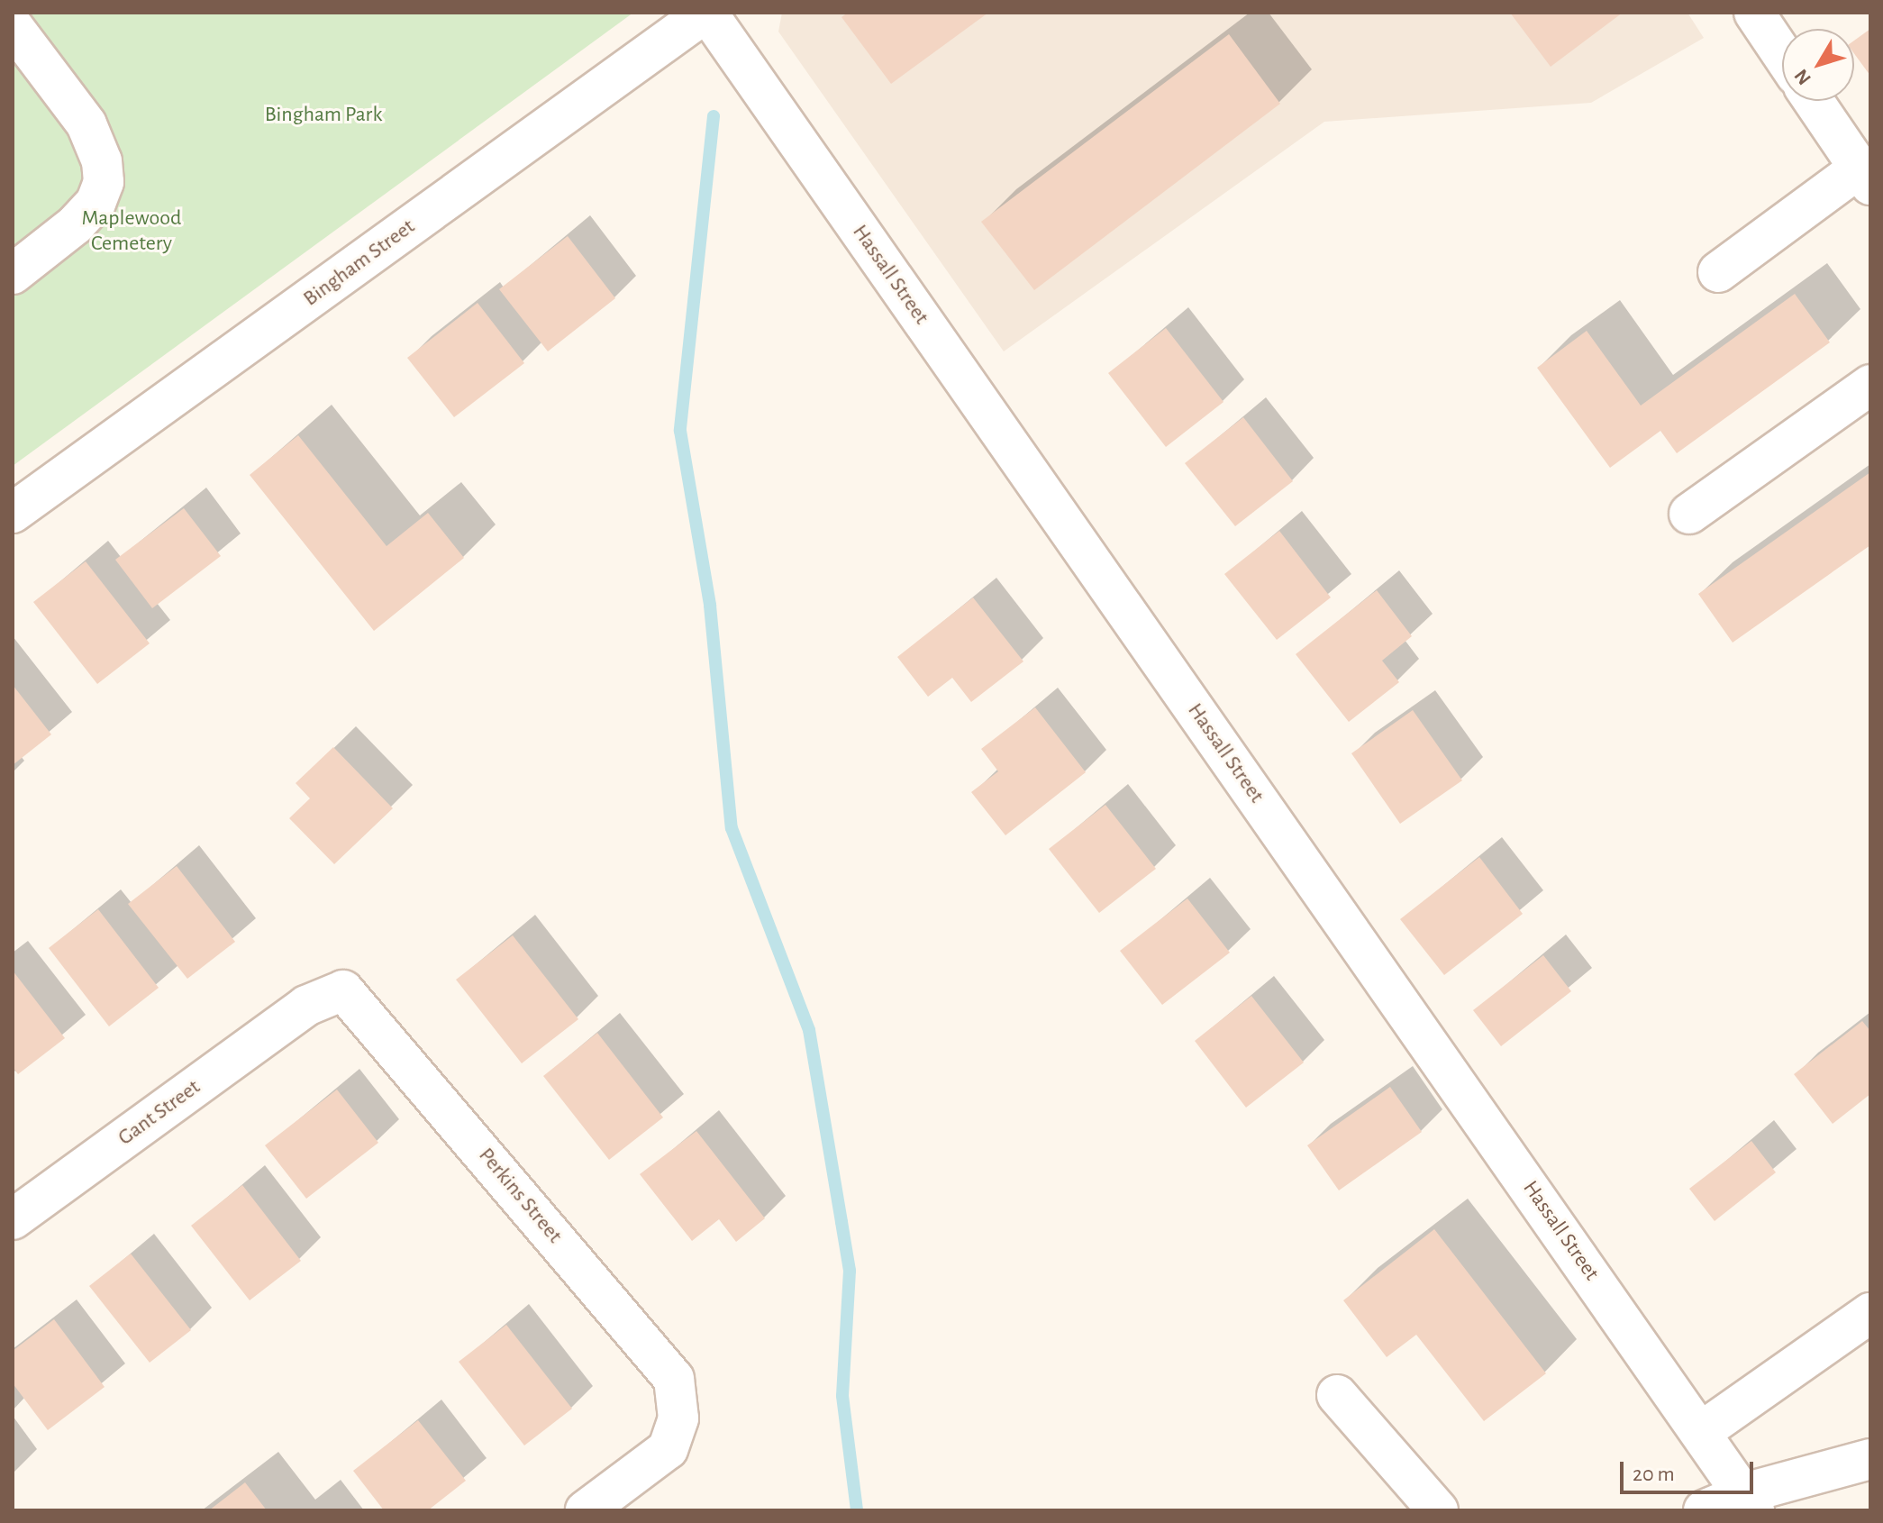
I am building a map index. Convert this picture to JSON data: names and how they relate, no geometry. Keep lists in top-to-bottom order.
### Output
{
  "streets": {
    "street": [
      "Bingham Street",
      "Hassall Street",
      "Gant Street",
      "Perkins Street"
    ]
  },
  "crossings": [
    ["Bingham Street", "Hassall Street"],
    ["Gant Street", "Perkins Street"]
  ],
  "parks": ["Bingham Park", "Maplewood Cemetery"],
  "scale_bar": "20 m",
  "north": "bottom left"
}
